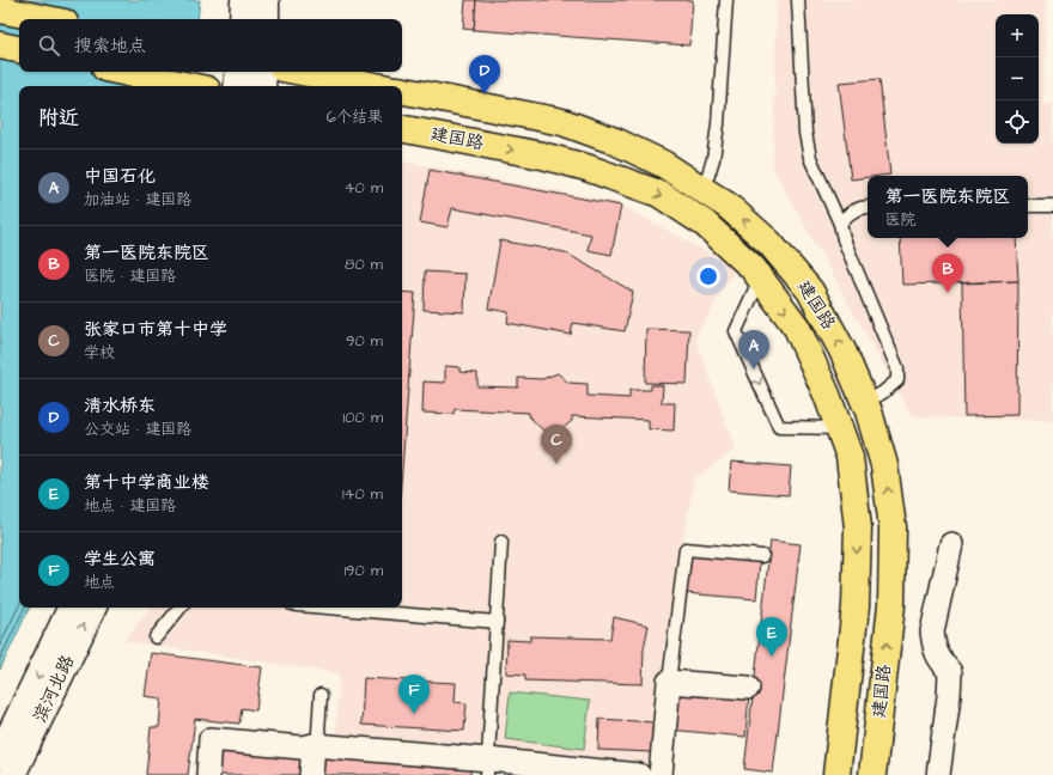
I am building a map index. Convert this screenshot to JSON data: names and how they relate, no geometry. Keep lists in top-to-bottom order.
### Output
{
  "streets": {
    "main road": ["建国路", "滨河北路"]
  },
  "page": {
    "map_buttons": ["+", "−"],
    "search": "搜索地点",
    "pins": [
      "D",
      "B",
      "A",
      "C",
      "E",
      "F"
    ],
    "heading": ["附近", "6个结果"],
    "list": [
      {
        "mark": "A",
        "name": "中国石化",
        "note": "加油站 · 建国路",
        "value": "40 m"
      },
      {
        "mark": "B",
        "name": "第一医院东院区",
        "note": "医院 · 建国路",
        "value": "80 m"
      },
      {
        "mark": "C",
        "name": "张家口市第十中学",
        "note": "学校",
        "value": "90 m"
      },
      {
        "mark": "D",
        "name": "清水桥东",
        "note": "公交站 · 建国路",
        "value": "100 m"
      },
      {
        "mark": "E",
        "name": "第十中学商业楼",
        "note": "地点 · 建国路",
        "value": "140 m"
      },
      {
        "mark": "F",
        "name": "学生公寓",
        "note": "地点",
        "value": "190 m"
      }
    ],
    "popup": ["第一医院东院区", "医院"]
  }
}
